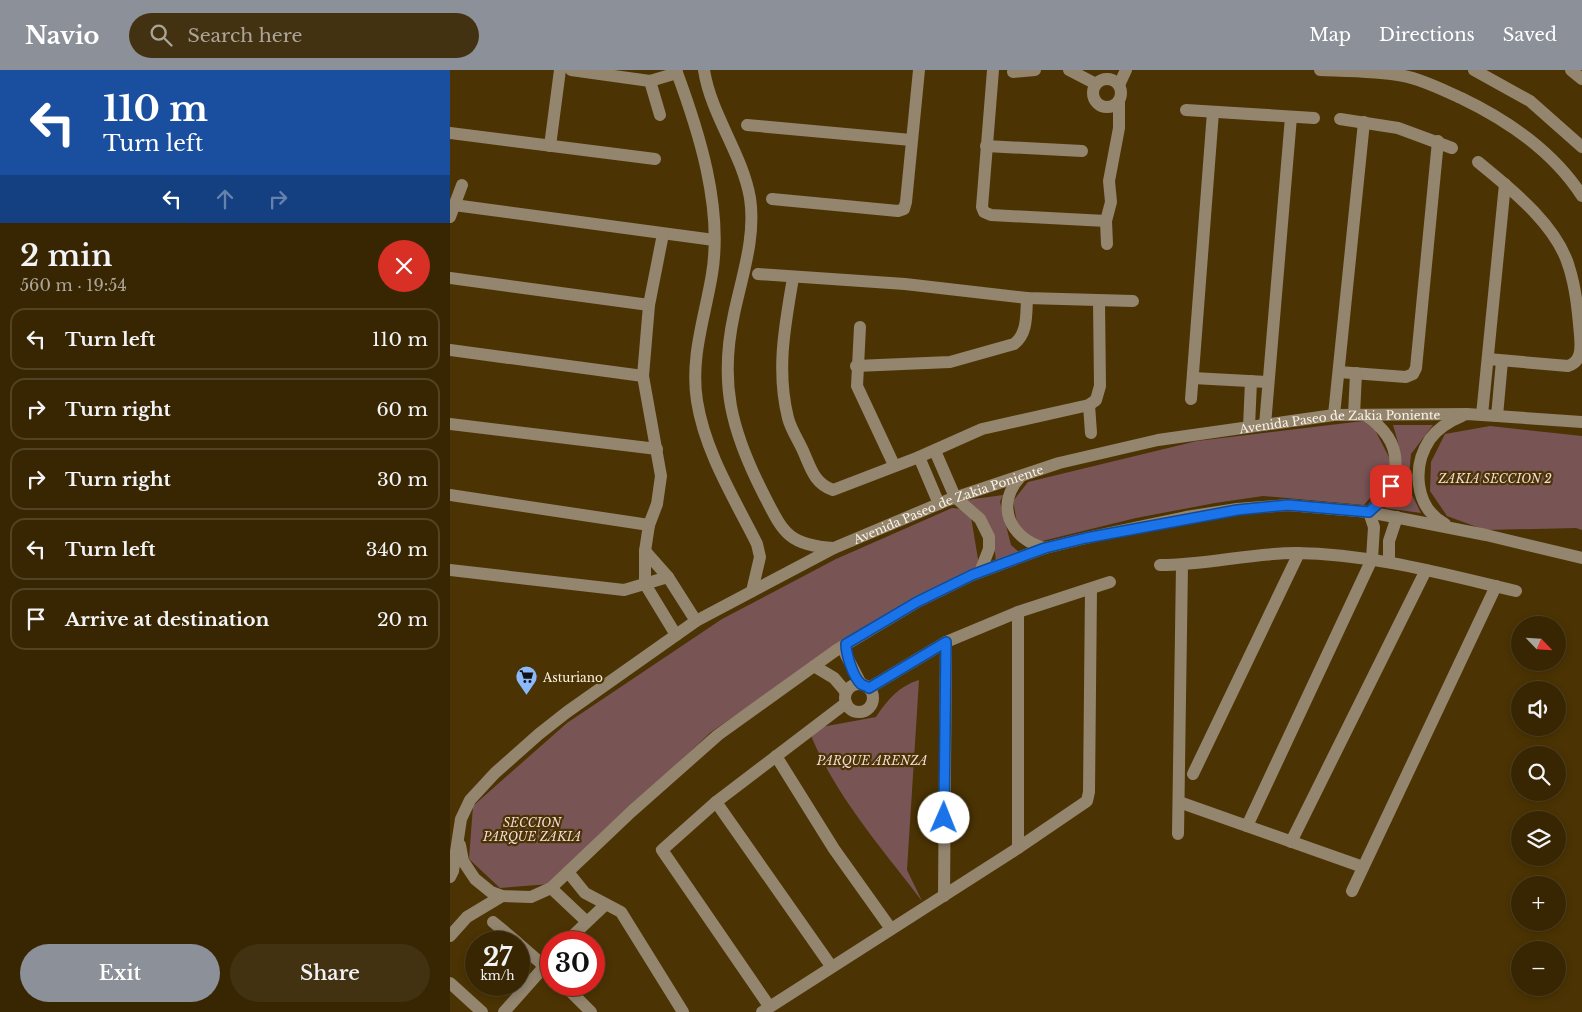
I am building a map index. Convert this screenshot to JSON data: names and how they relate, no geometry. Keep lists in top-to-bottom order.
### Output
{
  "streets": {
    "street": ["Avenida Paseo de Zakia Poniente"]
  },
  "parks": ["ZAKIA SECCION 2", "PARQUE ARENZA", "SECCION PARQUE ZAKIA"],
  "places": {
    "supermarket": ["Asturiano"]
  },
  "north": "bottom right",
  "page": {
    "header": "Navio",
    "search": "Search here",
    "nav": ["Map", "Directions", "Saved"],
    "turn": ["110 m", "Turn left"],
    "heading": ["2 min", "560 m · 19:54"],
    "list": [
      {
        "name": "Turn left",
        "value": "110 m"
      },
      {
        "name": "Turn right",
        "value": "60 m"
      },
      {
        "name": "Turn right",
        "value": "30 m"
      },
      {
        "name": "Turn left",
        "value": "340 m"
      },
      {
        "name": "Arrive at destination",
        "value": "20 m"
      }
    ],
    "map_buttons": ["+", "−"],
    "speed": "27 km/h",
    "limit": "30",
    "buttons": ["Exit", "Share"]
  }
}
